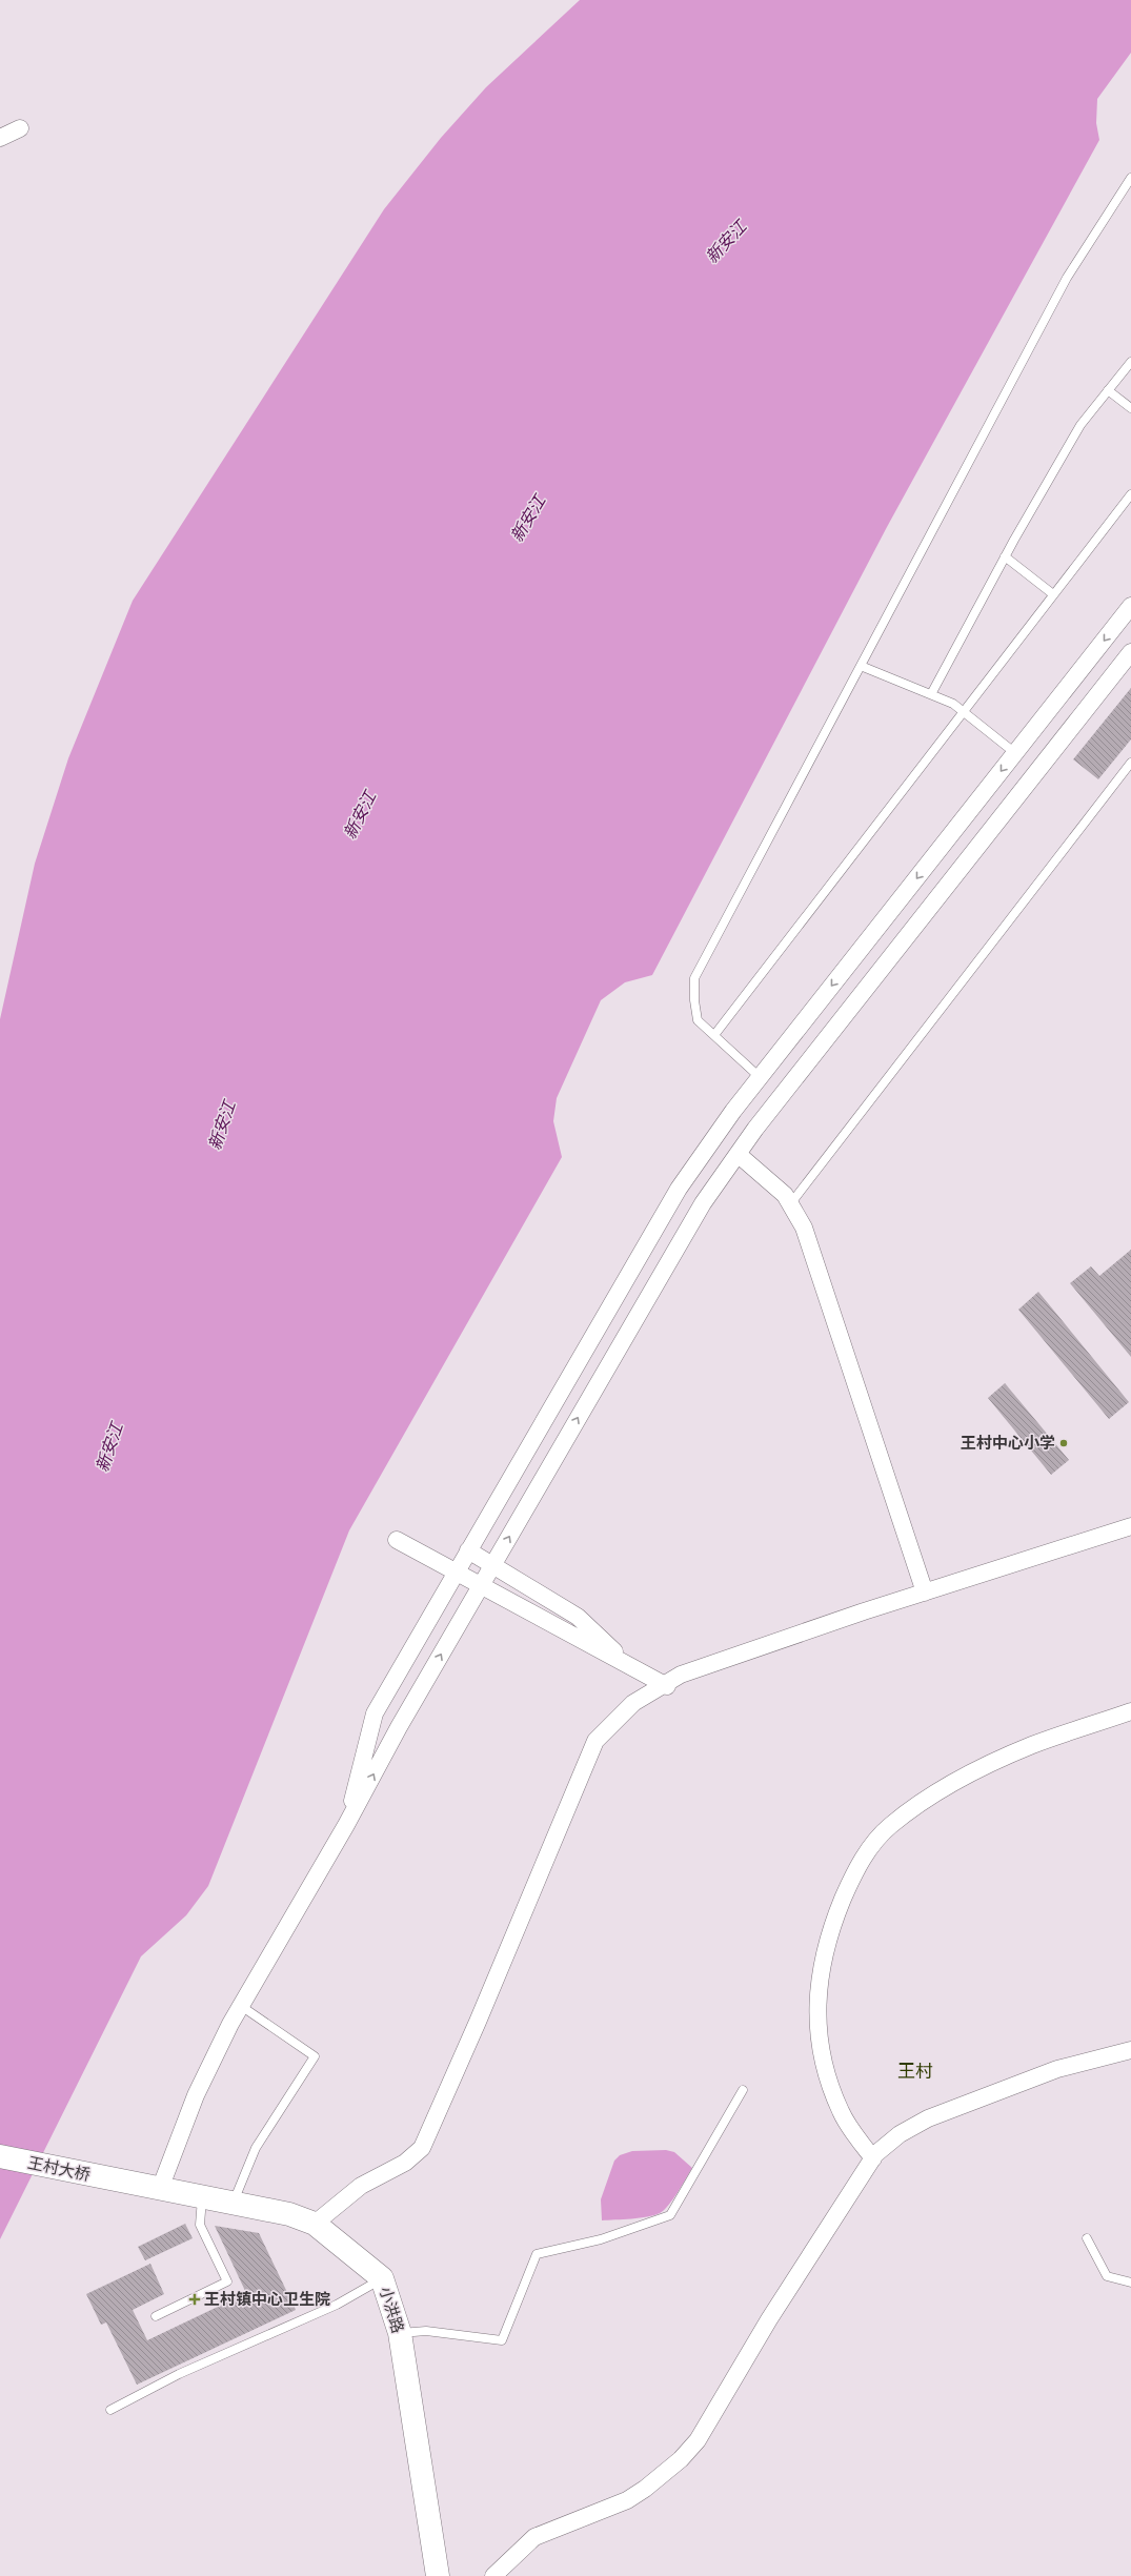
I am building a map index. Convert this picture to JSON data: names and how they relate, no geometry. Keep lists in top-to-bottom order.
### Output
{
  "streets": {
    "main road": ["王村大桥", "小洪路"]
  },
  "crossings": [
    ["王村大桥", "小洪路"]
  ],
  "districts": ["王村"],
  "water": ["新安江"],
  "places": {
    "other": ["王村中心小学"],
    "health": ["王村镇中心卫生院"]
  }
}
